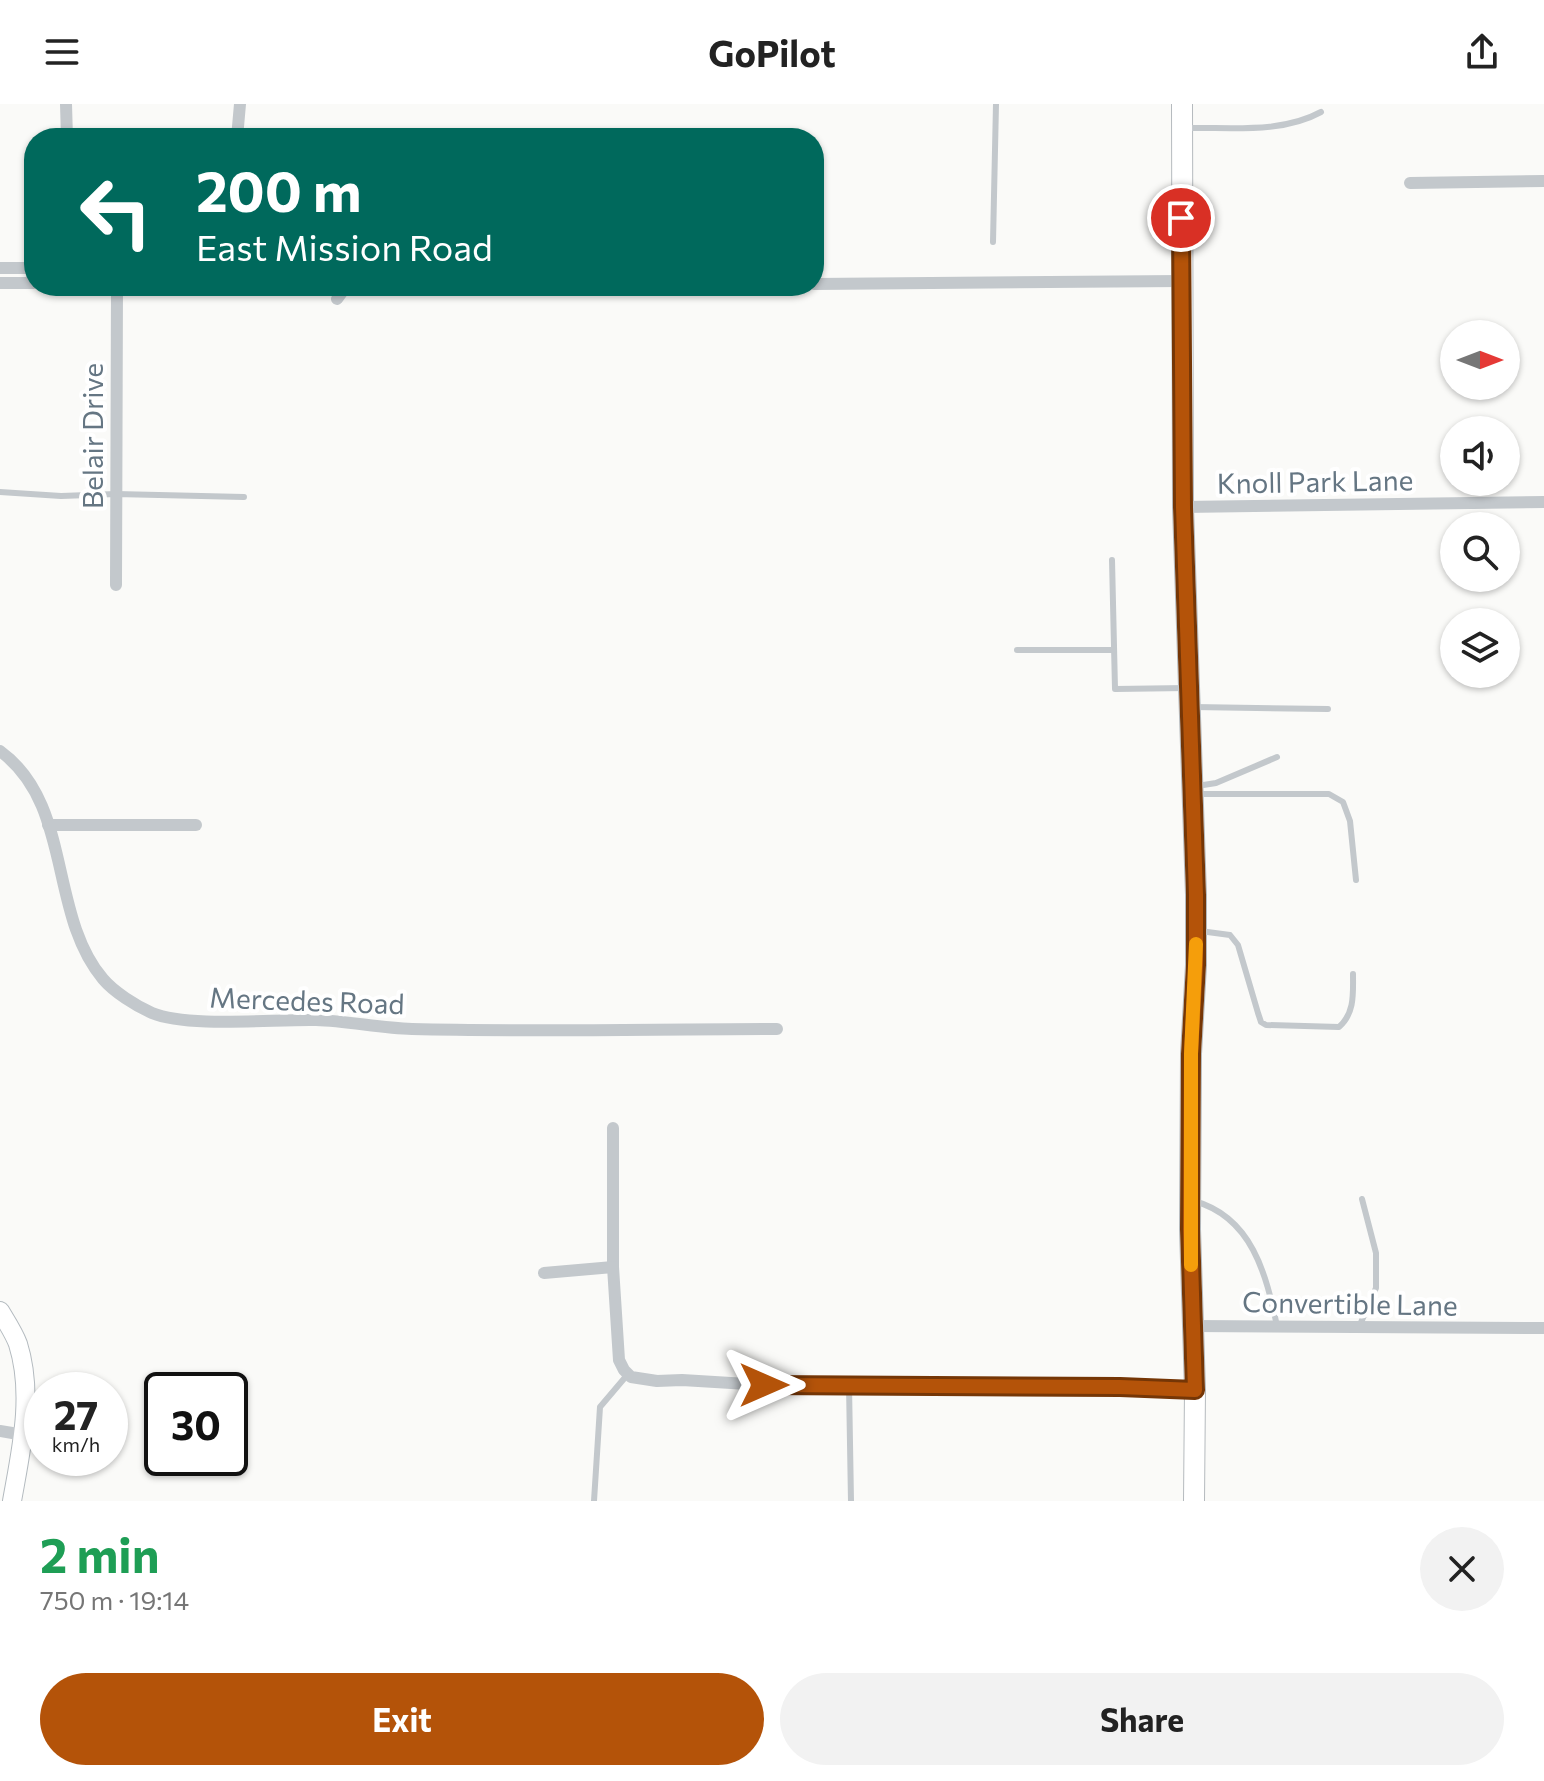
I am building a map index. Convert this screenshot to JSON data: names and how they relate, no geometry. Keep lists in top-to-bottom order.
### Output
{
  "streets": {
    "street": [
      "Belair Drive",
      "Knoll Park Lane",
      "Mercedes Road",
      "Convertible Lane"
    ]
  },
  "north": "right",
  "page": {
    "header": "GoPilot",
    "turn": ["200 m", "East Mission Road"],
    "speed": "27 km/h",
    "limit": "30",
    "heading": ["2 min", "750 m · 19:14"],
    "buttons": ["Exit", "Share"]
  }
}
